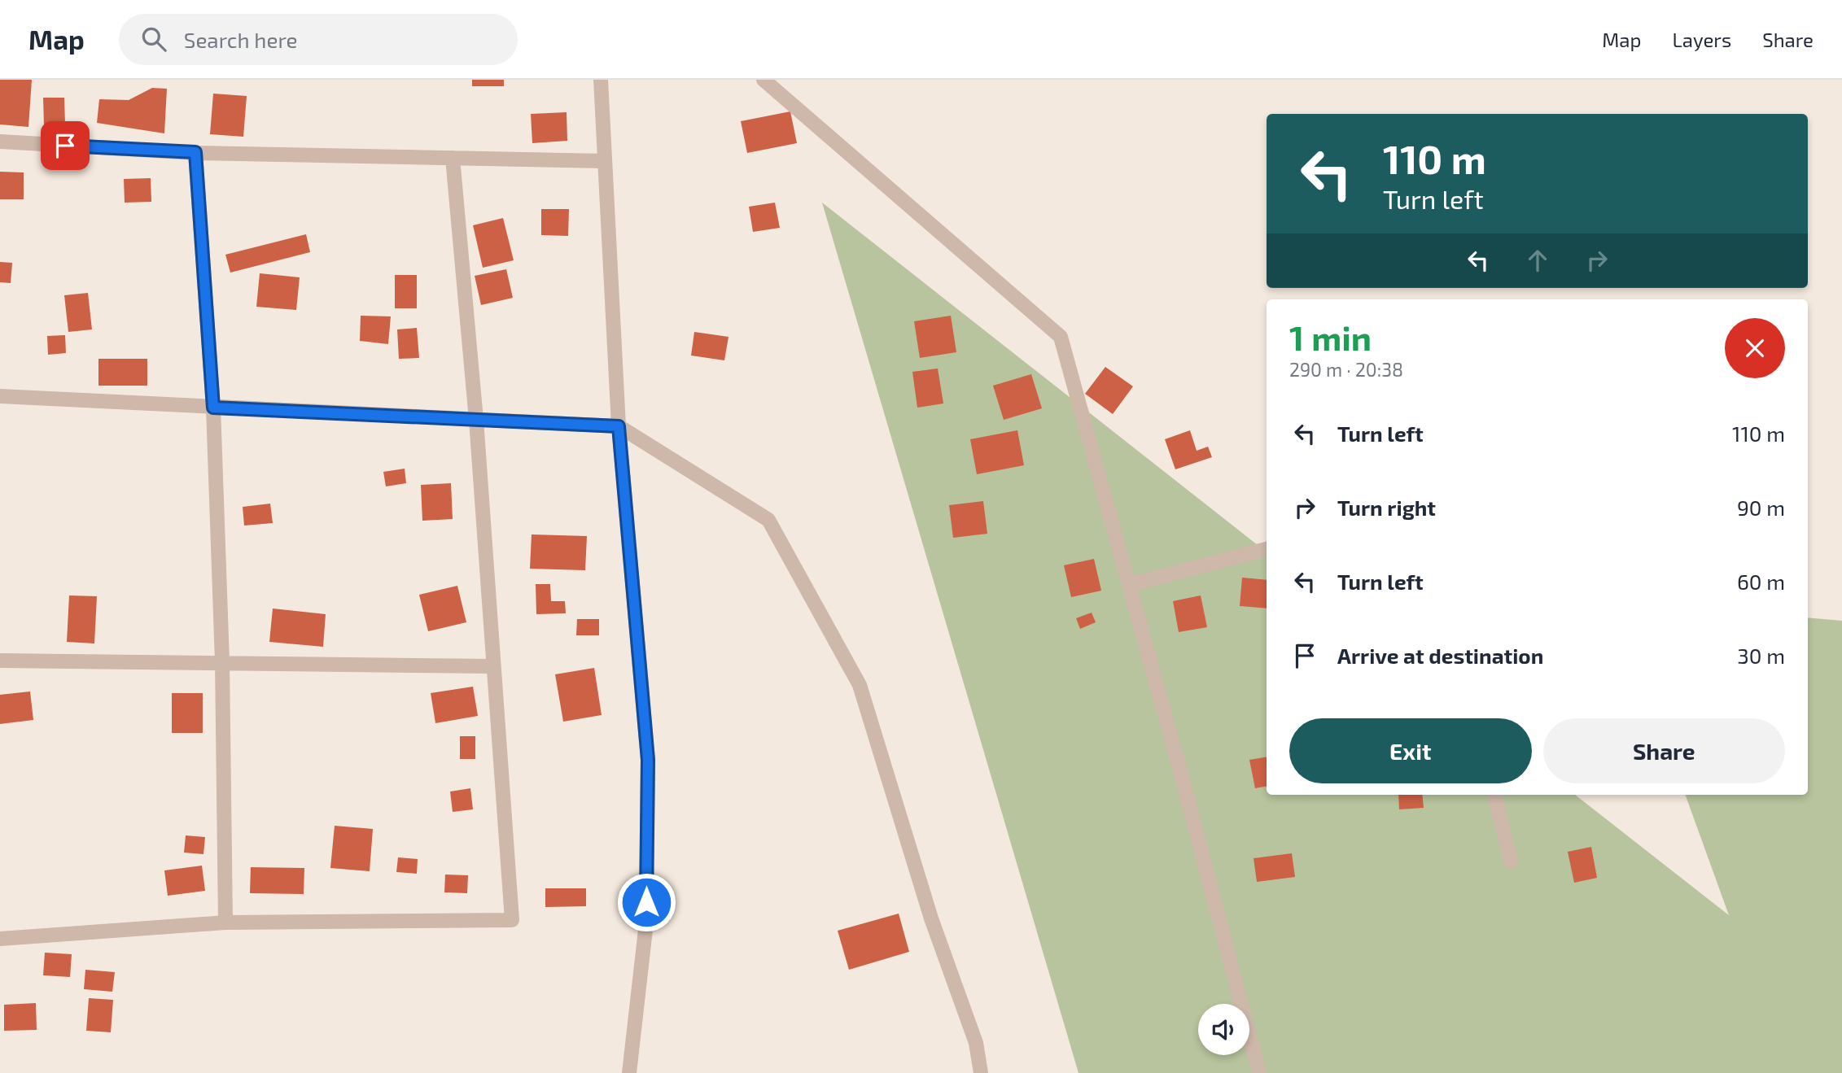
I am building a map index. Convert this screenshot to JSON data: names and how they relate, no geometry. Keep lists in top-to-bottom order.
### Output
{
  "page": {
    "header": "Map",
    "search": "Search here",
    "nav": ["Map", "Layers", "Share"],
    "turn": ["110 m", "Turn left"],
    "heading": ["1 min", "290 m · 20:38"],
    "list": [
      {
        "name": "Turn left",
        "value": "110 m"
      },
      {
        "name": "Turn right",
        "value": "90 m"
      },
      {
        "name": "Turn left",
        "value": "60 m"
      },
      {
        "name": "Arrive at destination",
        "value": "30 m"
      }
    ],
    "buttons": ["Exit", "Share"]
  }
}
